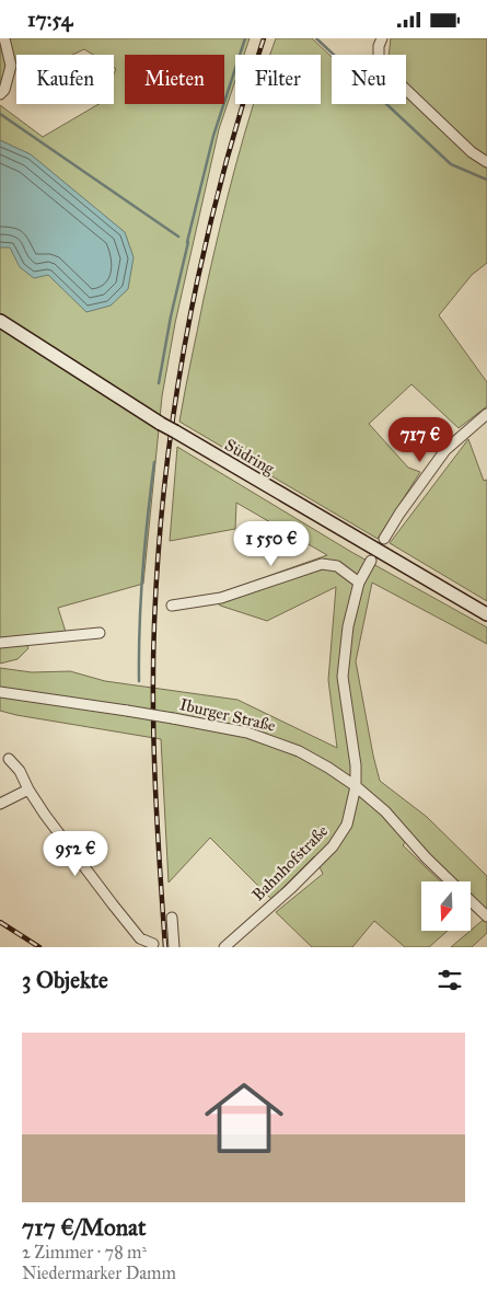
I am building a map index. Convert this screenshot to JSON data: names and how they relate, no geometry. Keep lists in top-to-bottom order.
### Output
{
  "streets": {
    "main road": ["Südring"],
    "street": ["Iburger Straße", "Bahnhofstraße"]
  },
  "crossings": [
    ["Iburger Straße", "Bahnhofstraße"]
  ],
  "north": "bottom",
  "page": {
    "status": "17:54",
    "chip": [
      "Kaufen",
      "Mieten",
      "Filter",
      "Neu"
    ],
    "price": ["717 €", "1 550 €", "952 €"],
    "heading": "3 Objekte",
    "list": [
      {
        "name": "717 €/Monat",
        "note": "2 Zimmer · 78 m² · Niedermarker Damm"
      }
    ]
  }
}
